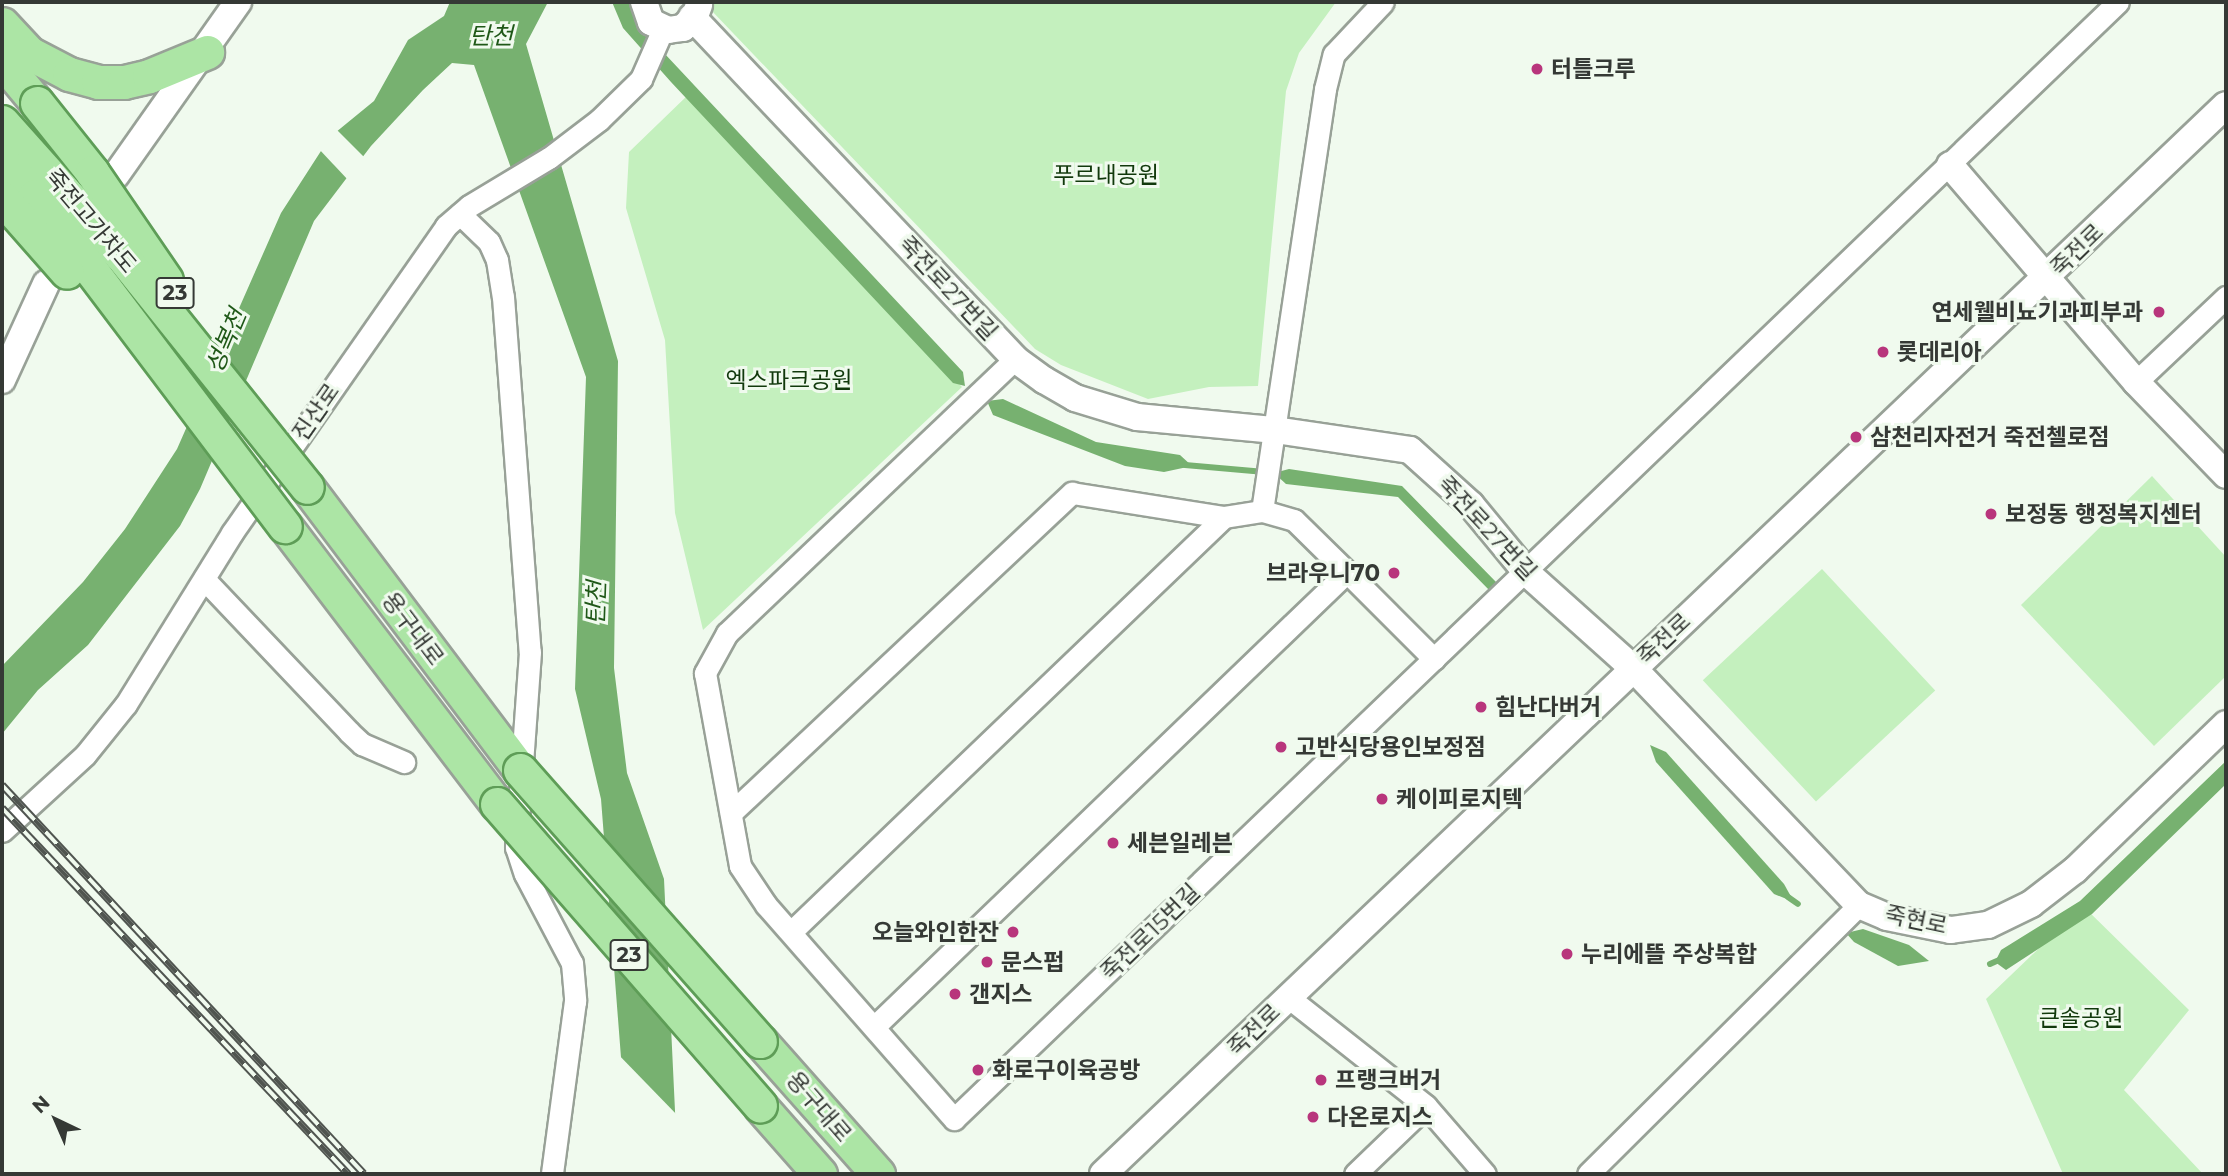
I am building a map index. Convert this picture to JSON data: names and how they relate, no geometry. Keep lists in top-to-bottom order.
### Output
{
  "streets": {
    "main road": ["죽전고가차도", "23", "용구대로"],
    "street": [
      "죽전로",
      "죽전로27번길",
      "진산로",
      "죽현로",
      "죽전로15번길"
    ]
  },
  "crossings": [
    ["죽전고가차도", "23"],
    ["죽전고가차도", "용구대로"],
    ["죽전로", "죽전로27번길"],
    ["죽전로", "죽현로"],
    ["죽전로27번길", "죽현로"],
    ["죽전로27번길", "죽전로15번길"],
    ["23", "용구대로"]
  ],
  "water": ["탄천", "성복천"],
  "parks": ["푸르내공원", "엑스파크공원", "큰솔공원"],
  "places": [
    "터틀크루",
    "연세웰비뇨기과피부과",
    "롯데리아",
    "삼천리자전거 죽전첼로점",
    "보정동 행정복지센터",
    "브라우니70",
    "힘난다버거",
    "고반식당용인보정점",
    "케이피로지텍",
    "세븐일레븐",
    "오늘와인한잔",
    "누리에뜰 주상복합",
    "문스펍",
    "갠지스",
    "화로구이육공방",
    "프랭크버거",
    "다온로지스"
  ],
  "north": "top left"
}
